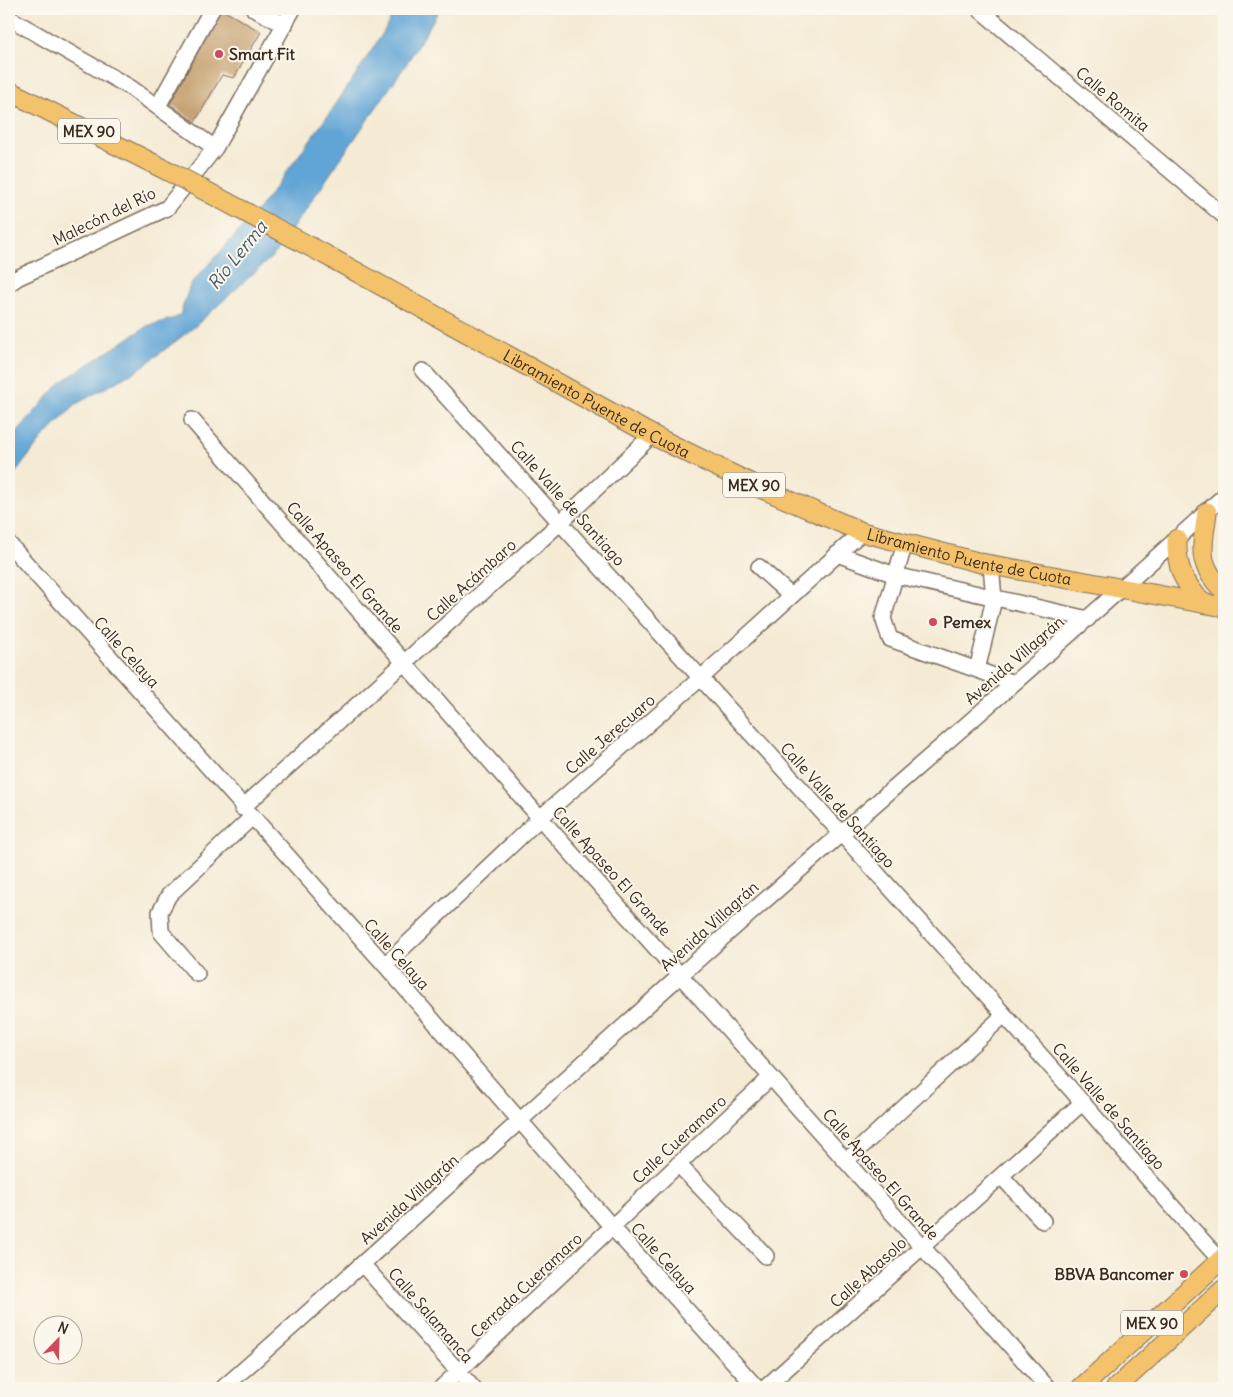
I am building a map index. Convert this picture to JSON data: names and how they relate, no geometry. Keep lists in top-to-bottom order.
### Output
{
  "streets": {
    "main road": ["MEX 90", "Libramiento Puente de Cuota"],
    "street": [
      "Calle Romita",
      "Malecón del Río",
      "Calle Valle de Santiago",
      "Calle Apaseo El Grande",
      "Calle Acámbaro",
      "Calle Celaya",
      "Avenida Villagrán",
      "Calle Jerecuaro",
      "Calle Cueramaro",
      "Calle Abasolo",
      "Cerrada Cueramaro",
      "Calle Salamanca"
    ]
  },
  "crossings": [
    ["MEX 90", "Calle Valle de Santiago"],
    ["Libramiento Puente de Cuota", "Calle Acámbaro"],
    ["Libramiento Puente de Cuota", "Avenida Villagrán"],
    ["Libramiento Puente de Cuota", "Calle Jerecuaro"],
    ["Calle Valle de Santiago", "Calle Acámbaro"],
    ["Calle Valle de Santiago", "Avenida Villagrán"],
    ["Calle Valle de Santiago", "Calle Jerecuaro"],
    ["Calle Valle de Santiago", "Calle Abasolo"],
    ["Calle Apaseo El Grande", "Calle Acámbaro"],
    ["Calle Apaseo El Grande", "Avenida Villagrán"],
    ["Calle Apaseo El Grande", "Calle Jerecuaro"],
    ["Calle Apaseo El Grande", "Calle Cueramaro"],
    ["Calle Apaseo El Grande", "Calle Abasolo"],
    ["Calle Acámbaro", "Calle Celaya"],
    ["Calle Celaya", "Avenida Villagrán"],
    ["Calle Celaya", "Calle Jerecuaro"],
    ["Calle Celaya", "Calle Cueramaro"],
    ["Calle Celaya", "Cerrada Cueramaro"],
    ["Avenida Villagrán", "Calle Salamanca"],
    ["Calle Cueramaro", "Cerrada Cueramaro"],
    ["Cerrada Cueramaro", "Calle Salamanca"]
  ],
  "water": ["Río Lerma"],
  "places": ["Smart Fit", "Pemex", "BBVA Bancomer"],
  "north": "top right"
}
